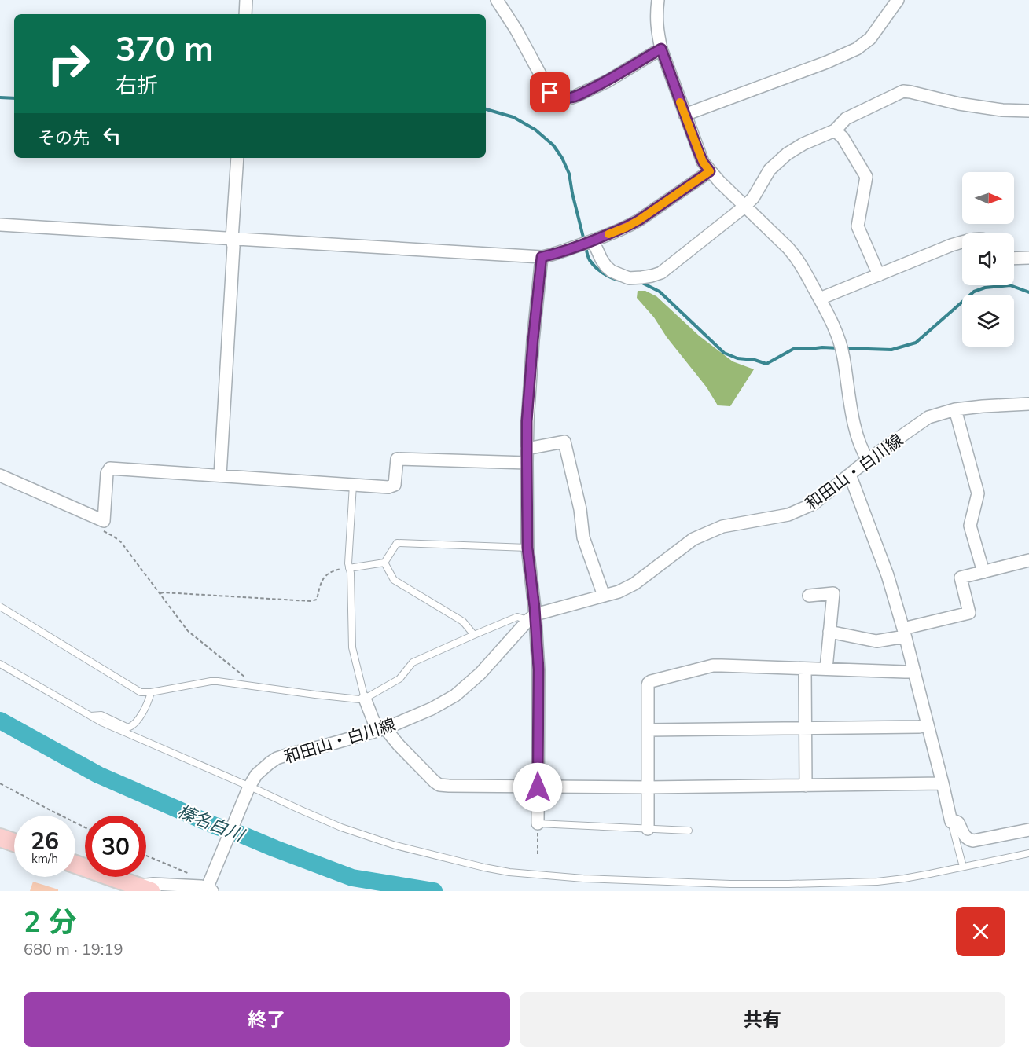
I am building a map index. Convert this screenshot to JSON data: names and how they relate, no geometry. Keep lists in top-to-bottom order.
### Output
{
  "streets": {
    "street": ["和田山・白川線"]
  },
  "water": ["榛名白川"],
  "north": "right",
  "page": {
    "turn": ["370 m", "右折"],
    "then": "その先",
    "speed": "26 km/h",
    "limit": "30",
    "heading": ["2 分", "680 m · 19:19"],
    "buttons": ["終了", "共有"]
  }
}
